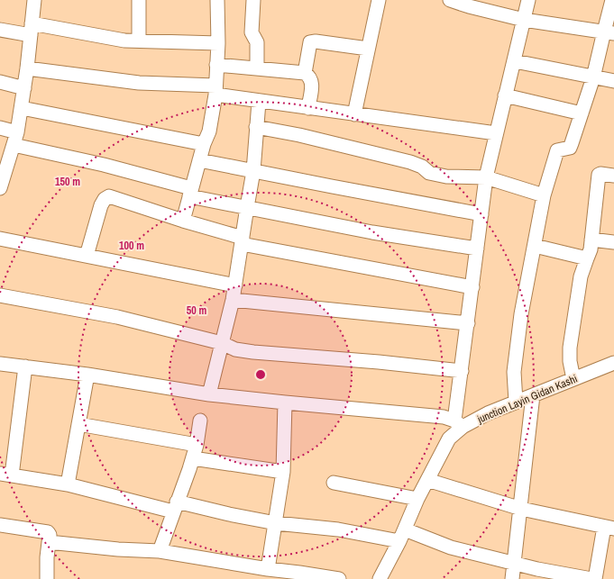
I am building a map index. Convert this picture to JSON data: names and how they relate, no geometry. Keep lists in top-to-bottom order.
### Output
{
  "streets": {
    "street": ["junction Layin Gidan Kashi"]
  },
  "rings": ["150 m", "100 m", "50 m"]
}
